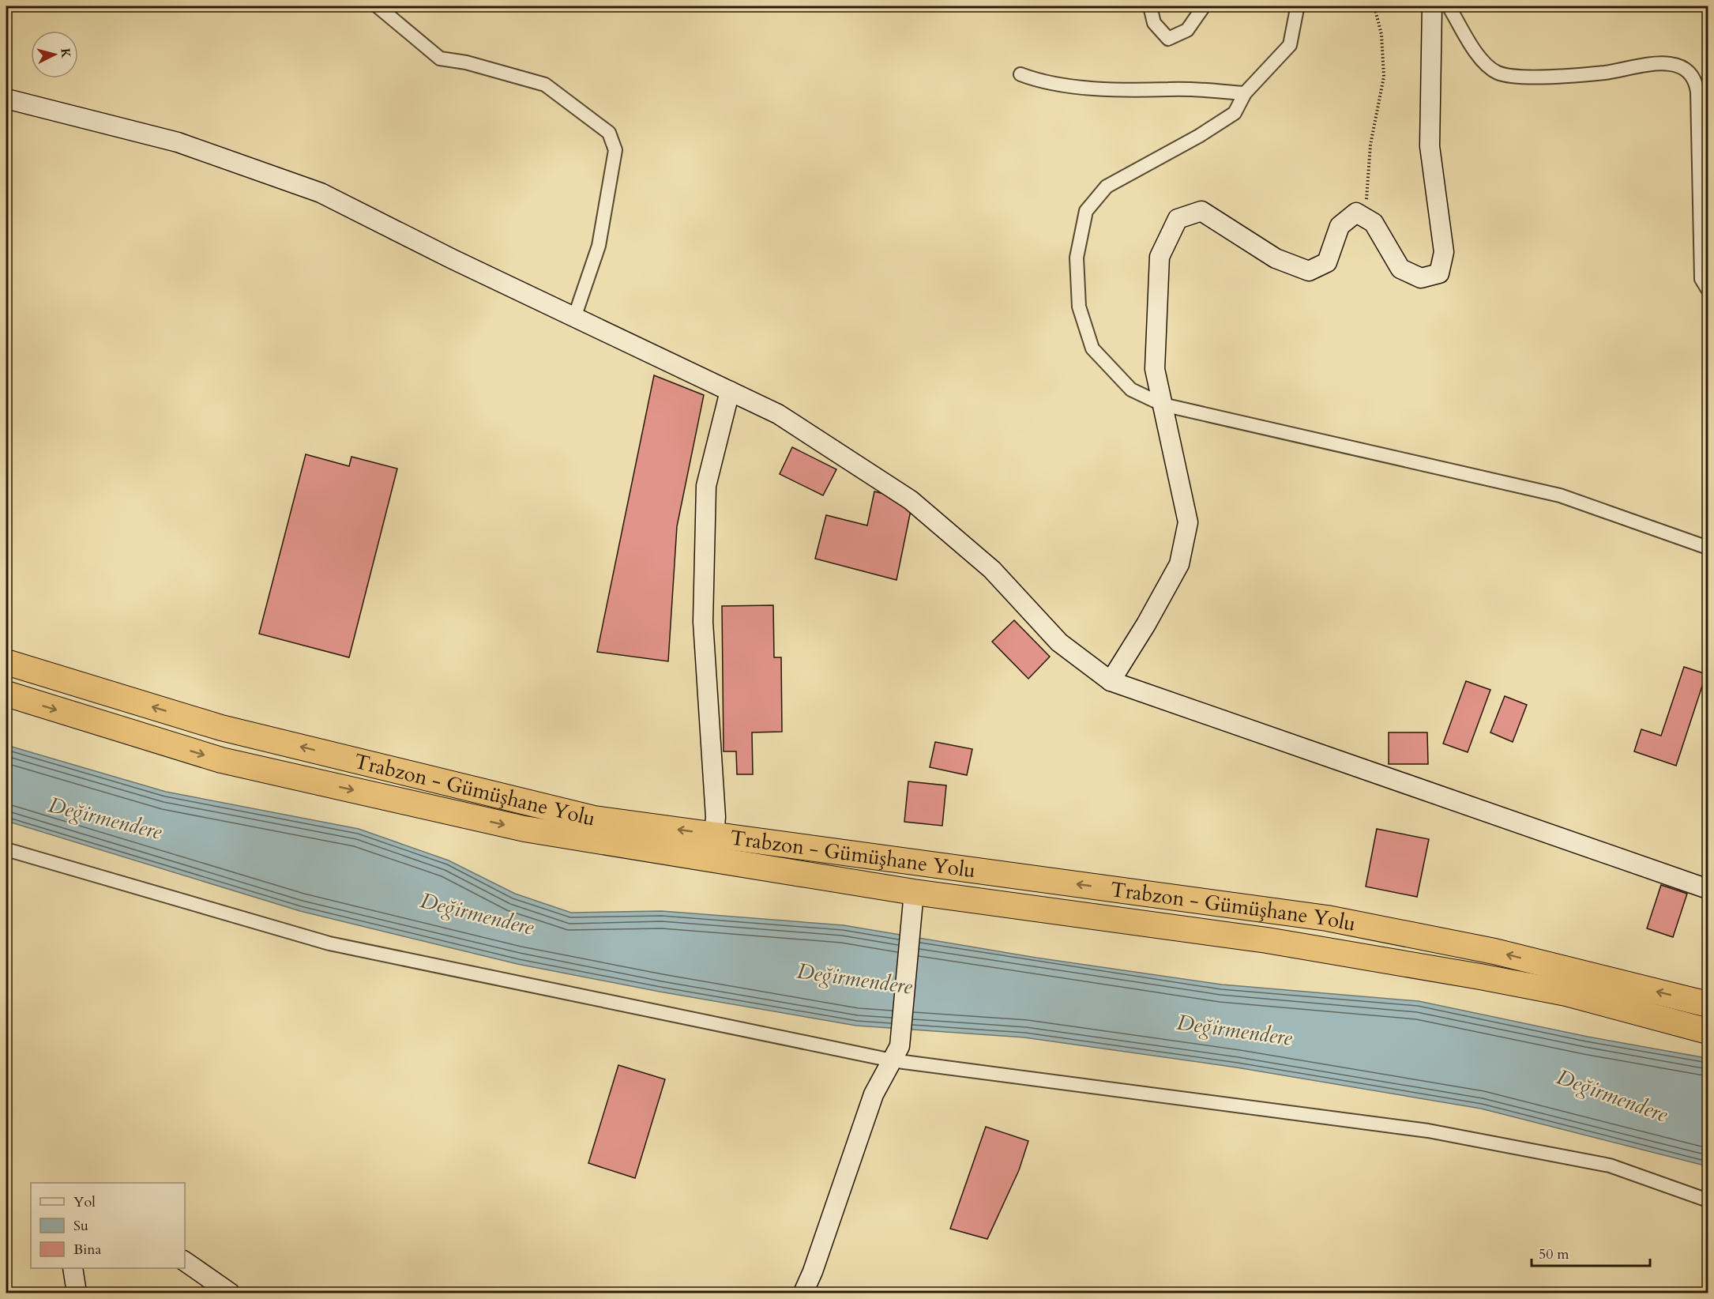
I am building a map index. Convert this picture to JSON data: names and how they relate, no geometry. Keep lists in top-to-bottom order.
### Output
{
  "streets": {
    "highway": ["Trabzon - Gümüşhane Yolu"]
  },
  "water": ["Değirmendere"],
  "legend": ["Yol", "Su", "Bina"],
  "scale_bar": "50 m",
  "north": "right"
}
